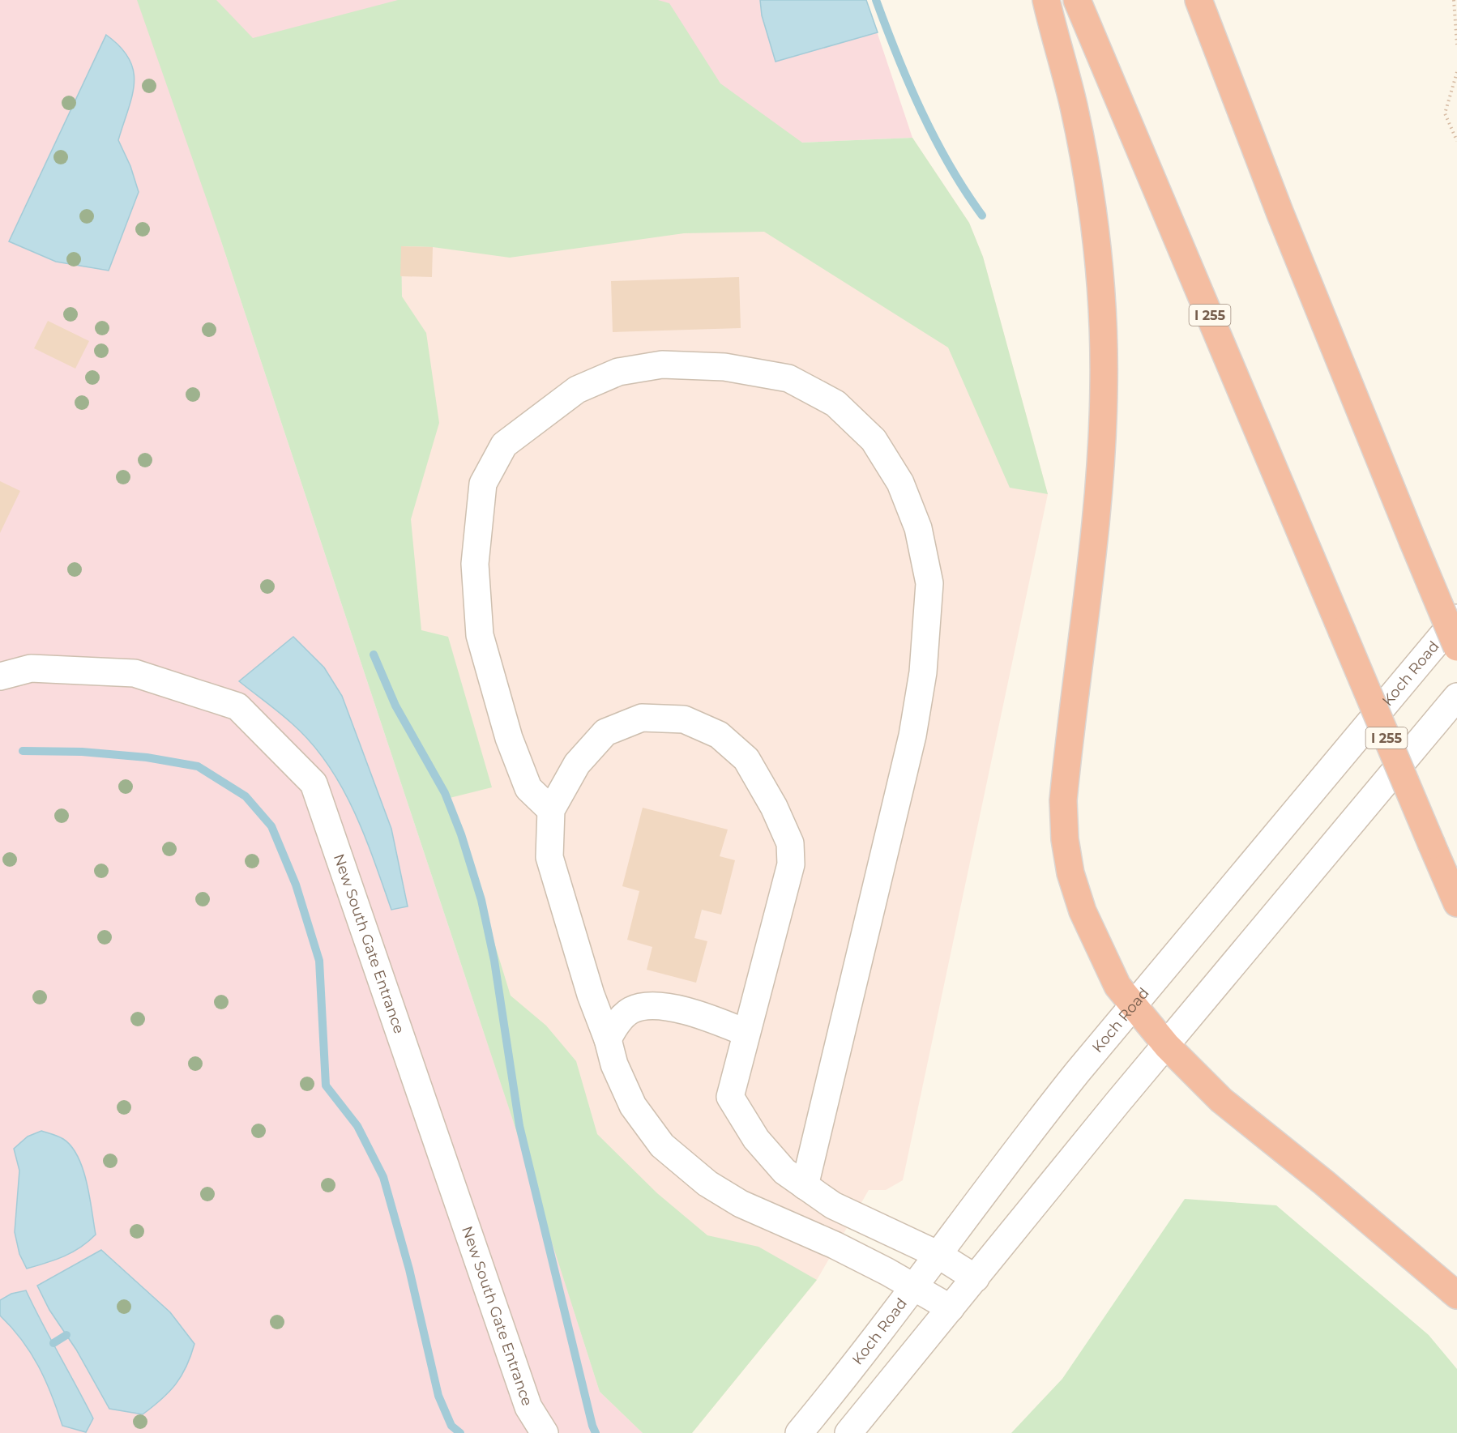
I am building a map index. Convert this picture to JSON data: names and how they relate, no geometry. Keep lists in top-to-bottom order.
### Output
{
  "streets": {
    "highway": ["I 255"],
    "street": ["Koch Road", "New South Gate Entrance"]
  }
}
